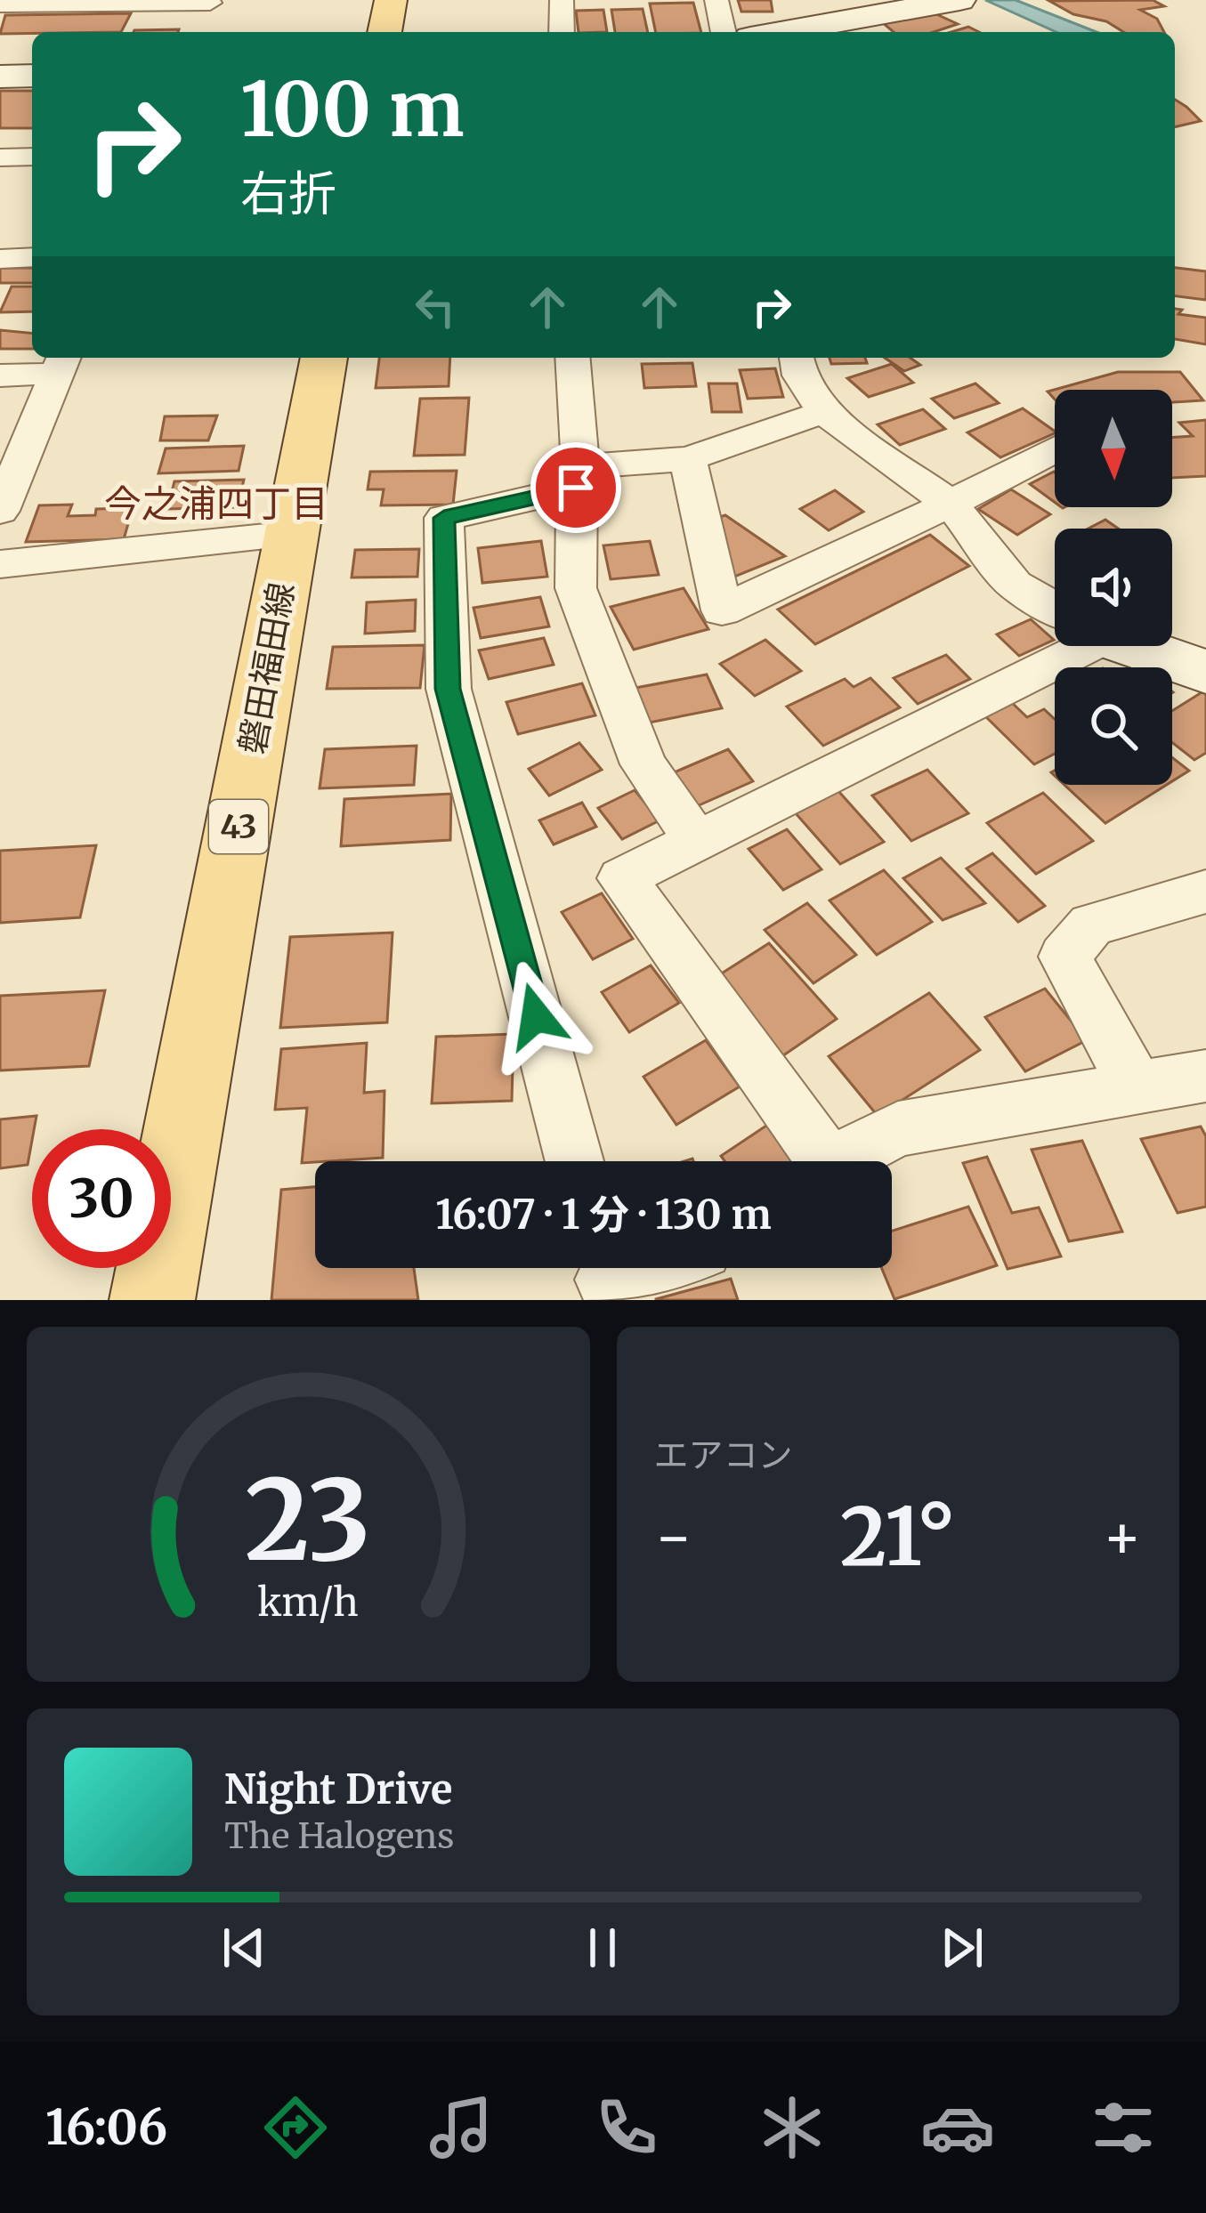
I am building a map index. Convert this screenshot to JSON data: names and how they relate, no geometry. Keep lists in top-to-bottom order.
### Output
{
  "streets": {
    "main road": ["磐田福田線", "43"]
  },
  "districts": ["今之浦四丁目"],
  "north": "bottom",
  "page": {
    "turn": ["100 m", "右折"],
    "limit": "30",
    "trip": "16:07 · 1 分 · 130 m",
    "tile": "エアコン",
    "heat": ["−", "21°", "+"],
    "song": ["Night Drive", "The Halogens"],
    "tabs": "16:06",
    "gauge": ["23", "km/h"]
  }
}
